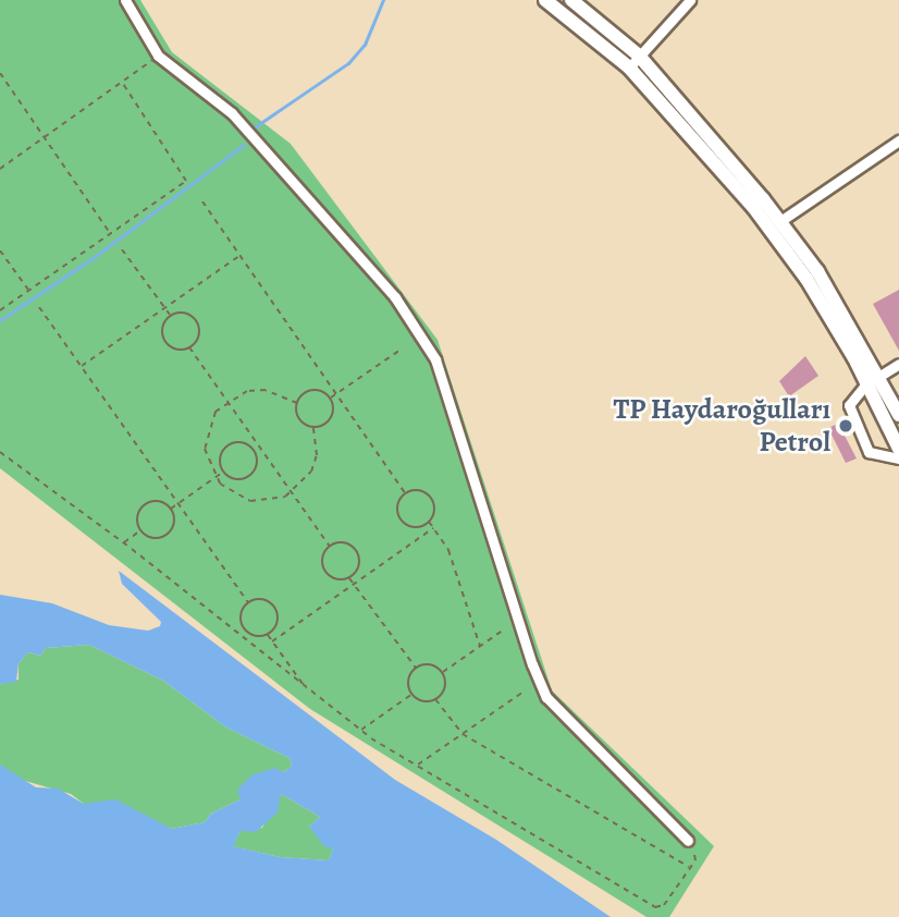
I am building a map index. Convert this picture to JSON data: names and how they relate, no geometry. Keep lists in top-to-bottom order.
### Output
{
  "places": ["TP Haydaroğulları Petrol"]
}
